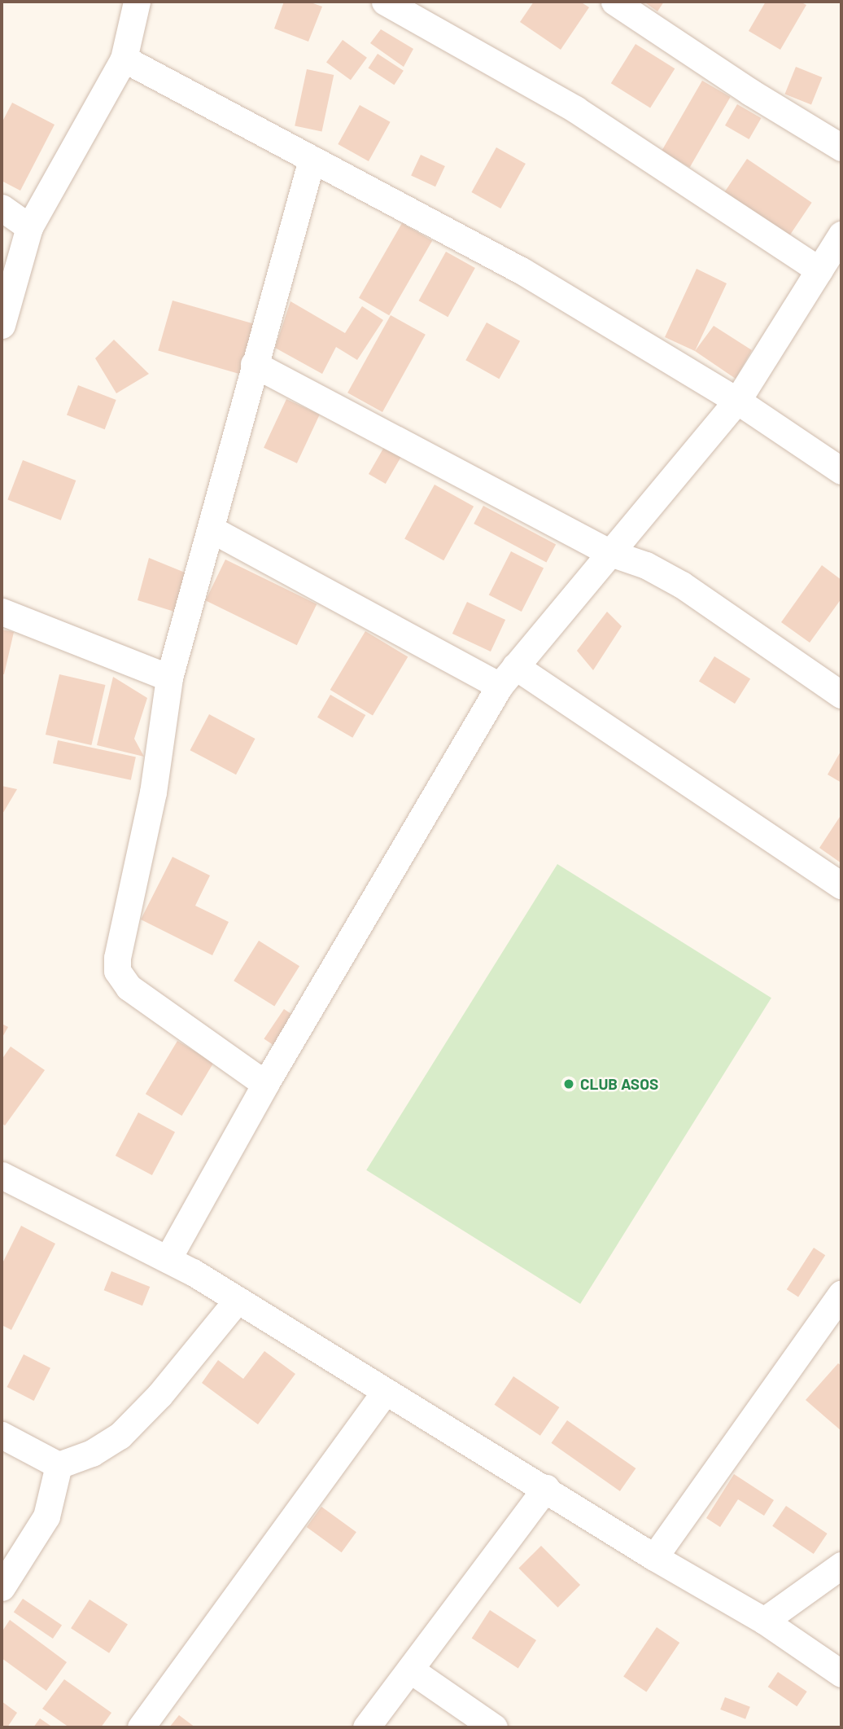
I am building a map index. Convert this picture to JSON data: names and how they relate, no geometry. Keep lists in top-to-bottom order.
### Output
{
  "places": ["CLUB ASOS"]
}
